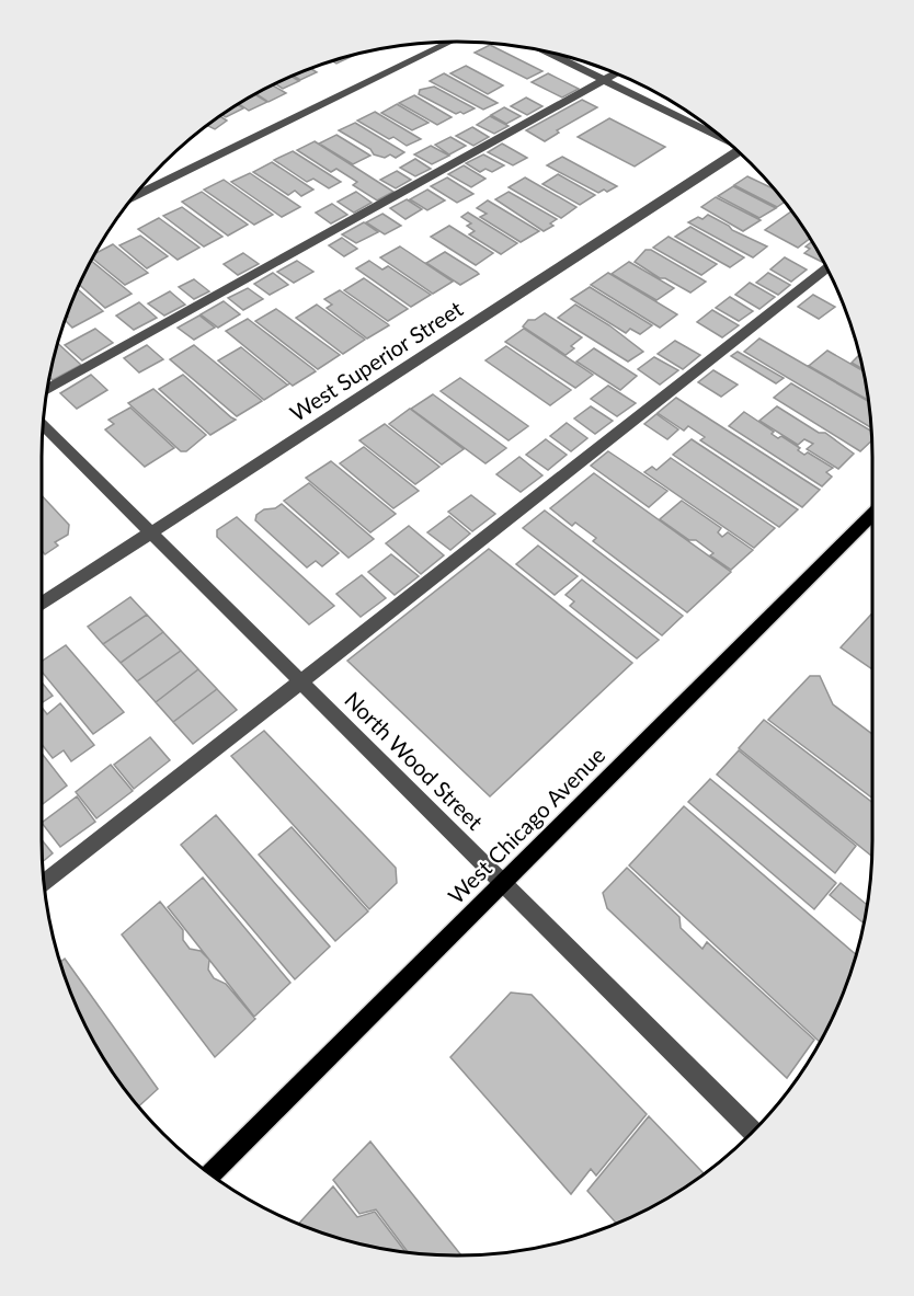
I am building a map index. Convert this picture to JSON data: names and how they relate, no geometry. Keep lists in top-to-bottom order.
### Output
{
  "streets": {
    "main road": ["West Chicago Avenue"],
    "street": ["West Superior Street", "North Wood Street"]
  },
  "crossings": [
    ["West Superior Street", "North Wood Street"],
    ["North Wood Street", "West Chicago Avenue"]
  ]
}
